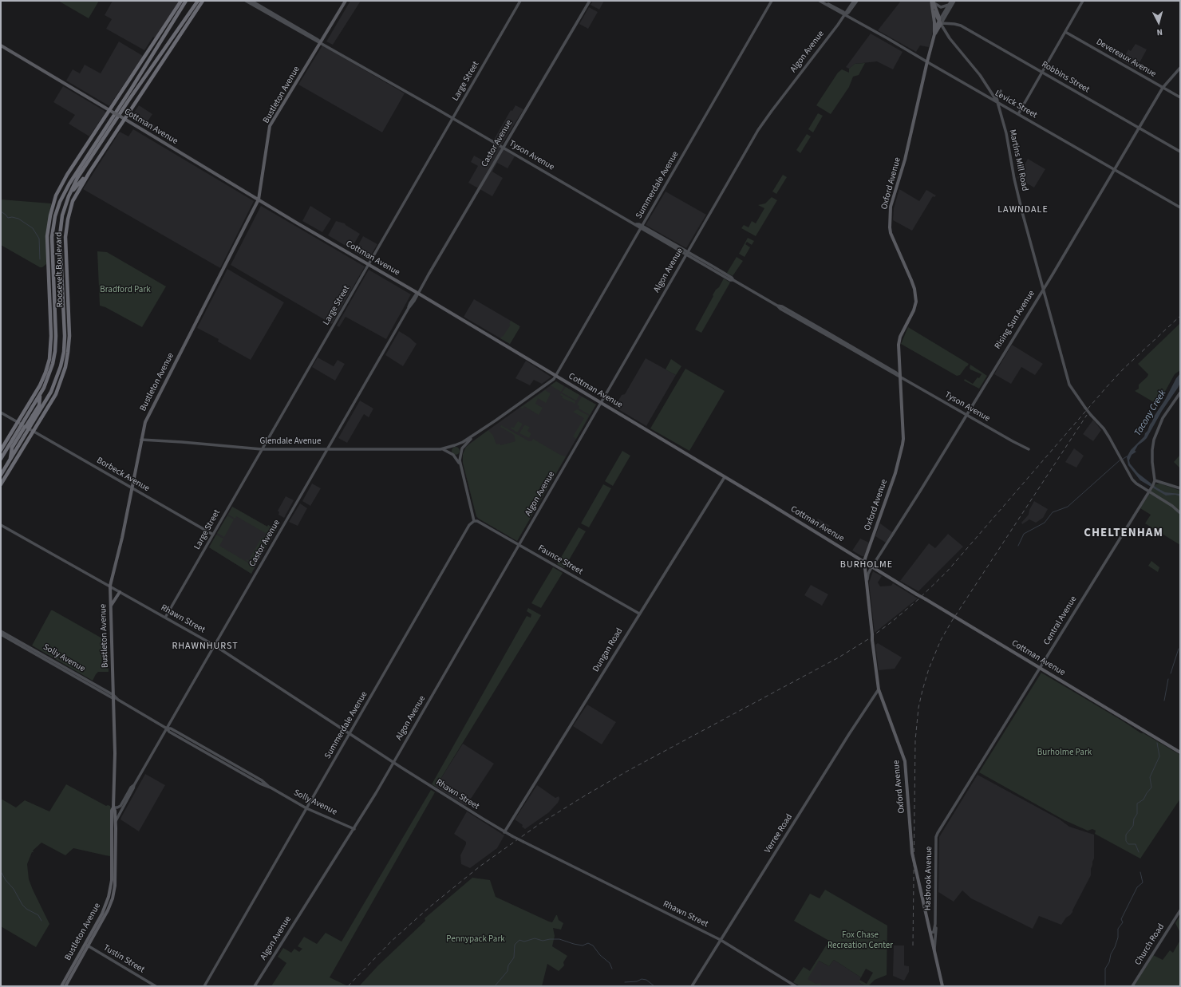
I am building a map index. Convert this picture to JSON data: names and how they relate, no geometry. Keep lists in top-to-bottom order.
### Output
{
  "streets": {
    "highway": ["Roosevelt Boulevard"],
    "main road": [
      "Bustleton Avenue",
      "Cottman Avenue",
      "Martins Mill Road",
      "Oxford Avenue"
    ],
    "street": [
      "Algon Avenue",
      "Devereaux Avenue",
      "Robbins Street",
      "Large Street",
      "Levick Street",
      "Castor Avenue",
      "Tyson Avenue",
      "Summerdale Avenue",
      "Rising Sun Avenue",
      "Glendale Avenue",
      "Borbeck Avenue",
      "Faunce Street",
      "Rhawn Street",
      "Central Avenue",
      "Dungan Road",
      "Solly Avenue",
      "Verree Road",
      "Hasbrook Avenue",
      "Church Road",
      "Tustin Street"
    ]
  },
  "crossings": [
    ["Algon Avenue", "Levick Street"],
    ["Algon Avenue", "Cottman Avenue"],
    ["Algon Avenue", "Tyson Avenue"],
    ["Algon Avenue", "Faunce Street"],
    ["Algon Avenue", "Rhawn Street"],
    ["Algon Avenue", "Solly Avenue"],
    ["Devereaux Avenue", "Rising Sun Avenue"],
    ["Robbins Street", "Martins Mill Road"],
    ["Robbins Street", "Oxford Avenue"],
    ["Robbins Street", "Rising Sun Avenue"],
    ["Large Street", "Cottman Avenue"],
    ["Large Street", "Tyson Avenue"],
    ["Large Street", "Glendale Avenue"],
    ["Large Street", "Borbeck Avenue"],
    ["Large Street", "Rhawn Street"],
    ["Bustleton Avenue", "Cottman Avenue"],
    ["Bustleton Avenue", "Castor Avenue"],
    ["Bustleton Avenue", "Tyson Avenue"],
    ["Bustleton Avenue", "Glendale Avenue"],
    ["Bustleton Avenue", "Borbeck Avenue"],
    ["Bustleton Avenue", "Rhawn Street"],
    ["Bustleton Avenue", "Solly Avenue"],
    ["Bustleton Avenue", "Tustin Street"],
    ["Levick Street", "Martins Mill Road"],
    ["Levick Street", "Oxford Avenue"],
    ["Levick Street", "Rising Sun Avenue"],
    ["Cottman Avenue", "Castor Avenue"],
    ["Cottman Avenue", "Oxford Avenue"],
    ["Cottman Avenue", "Summerdale Avenue"],
    ["Cottman Avenue", "Roosevelt Boulevard"],
    ["Cottman Avenue", "Rising Sun Avenue"],
    ["Cottman Avenue", "Glendale Avenue"],
    ["Cottman Avenue", "Central Avenue"],
    ["Cottman Avenue", "Dungan Road"],
    ["Castor Avenue", "Tyson Avenue"],
    ["Castor Avenue", "Glendale Avenue"],
    ["Castor Avenue", "Rhawn Street"],
    ["Castor Avenue", "Solly Avenue"],
    ["Tyson Avenue", "Oxford Avenue"],
    ["Tyson Avenue", "Summerdale Avenue"],
    ["Tyson Avenue", "Rising Sun Avenue"],
    ["Martins Mill Road", "Oxford Avenue"],
    ["Martins Mill Road", "Rising Sun Avenue"],
    ["Martins Mill Road", "Central Avenue"],
    ["Oxford Avenue", "Rising Sun Avenue"],
    ["Oxford Avenue", "Verree Road"],
    ["Oxford Avenue", "Hasbrook Avenue"],
    ["Summerdale Avenue", "Glendale Avenue"],
    ["Summerdale Avenue", "Faunce Street"],
    ["Summerdale Avenue", "Rhawn Street"],
    ["Summerdale Avenue", "Solly Avenue"],
    ["Roosevelt Boulevard", "Borbeck Avenue"],
    ["Faunce Street", "Dungan Road"],
    ["Rhawn Street", "Dungan Road"],
    ["Rhawn Street", "Verree Road"],
    ["Central Avenue", "Hasbrook Avenue"]
  ],
  "districts": [
    "LAWNDALE",
    "CHELTENHAM",
    "BURHOLME",
    "RHAWNHURST"
  ],
  "water": ["Tacony Creek"],
  "parks": [
    "Bradford Park",
    "Burholme Park",
    "Fox Chase Recreation Center",
    "Pennypack Park"
  ],
  "north": "bottom"
}
